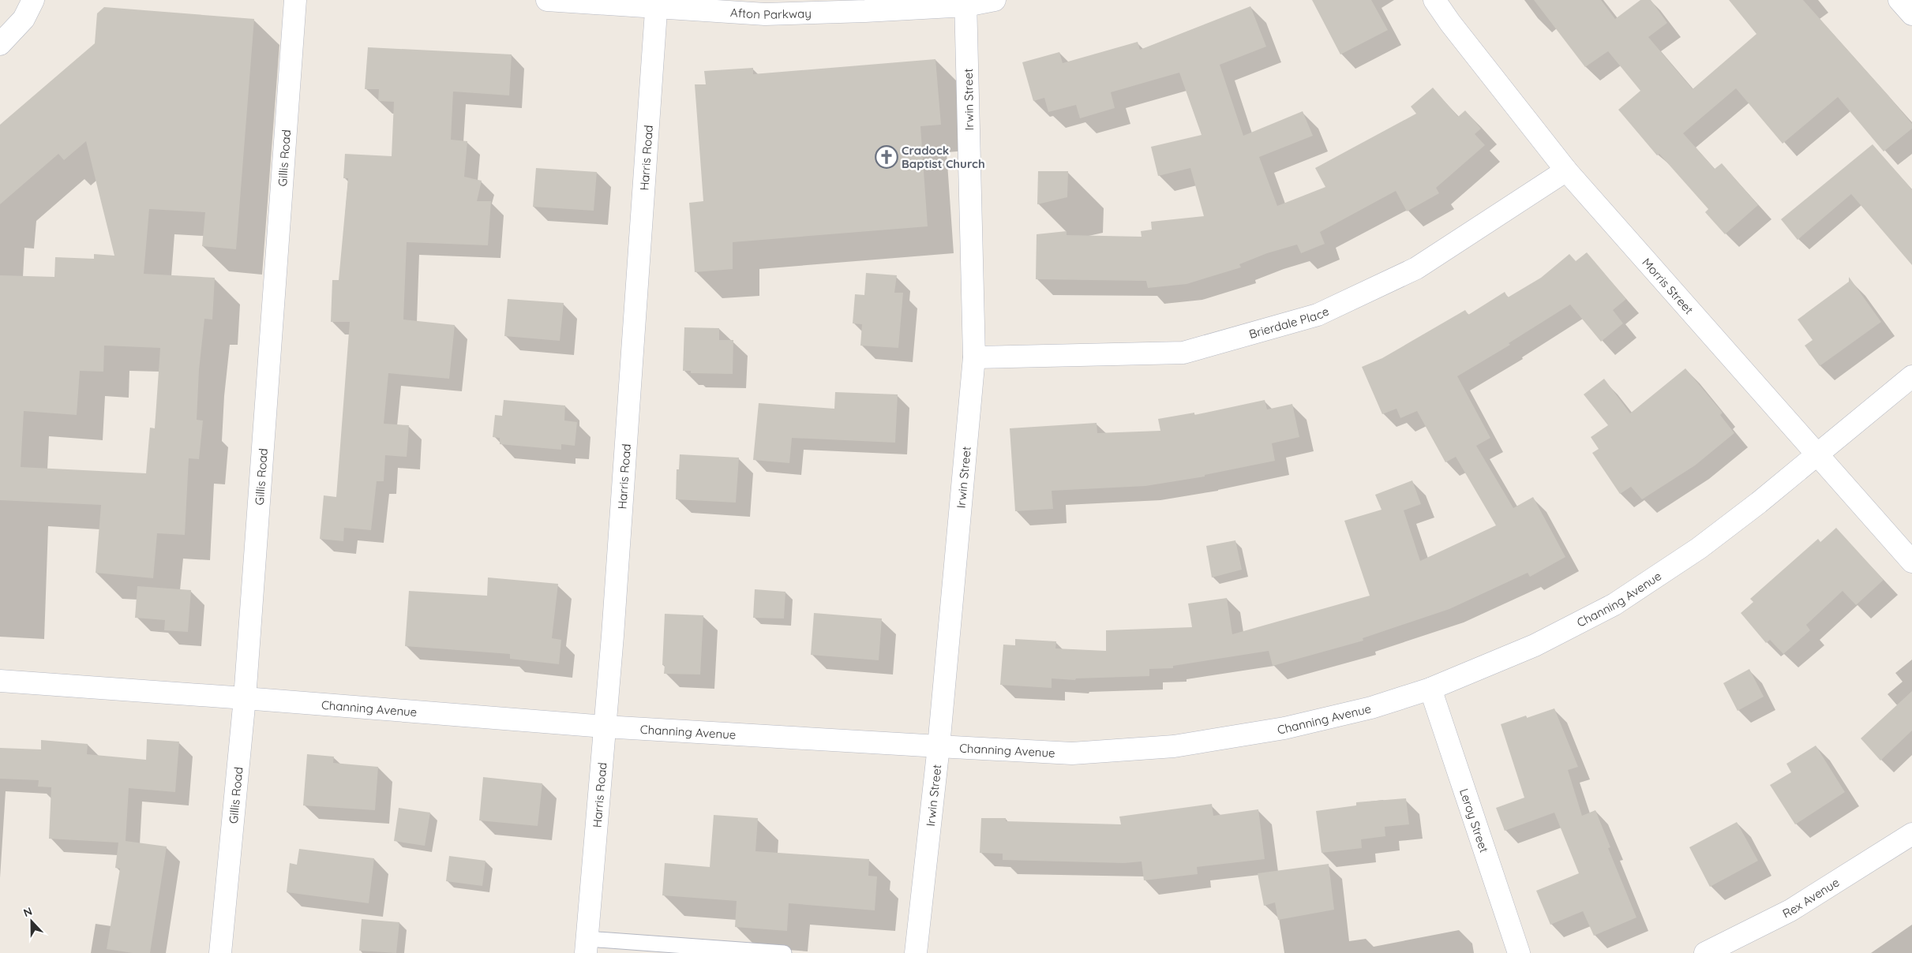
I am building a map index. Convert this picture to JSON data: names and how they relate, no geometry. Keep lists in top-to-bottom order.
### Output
{
  "streets": {
    "street": [
      "Afton Parkway",
      "Irwin Street",
      "Gillis Road",
      "Harris Road",
      "Morris Street",
      "Brierdale Place",
      "Channing Avenue",
      "Leroy Street",
      "Rex Avenue"
    ]
  },
  "crossings": [
    ["Afton Parkway", "Irwin Street"],
    ["Afton Parkway", "Harris Road"],
    ["Irwin Street", "Brierdale Place"],
    ["Irwin Street", "Channing Avenue"],
    ["Gillis Road", "Channing Avenue"],
    ["Harris Road", "Channing Avenue"],
    ["Morris Street", "Brierdale Place"],
    ["Morris Street", "Channing Avenue"],
    ["Channing Avenue", "Leroy Street"]
  ],
  "places": {
    "church": ["Cradock Baptist Church"]
  },
  "north": "top"
}
